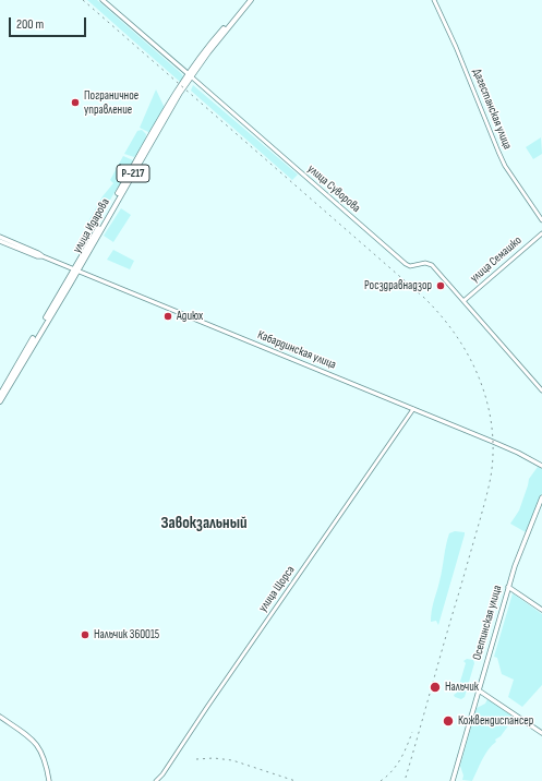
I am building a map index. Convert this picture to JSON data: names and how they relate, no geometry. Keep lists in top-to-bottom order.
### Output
{
  "streets": {
    "main road": [
      "Р-217",
      "улица Суворова",
      "улица Идарова",
      "Кабардинская улица",
      "Осетинская улица"
    ],
    "street": ["Дагестанская улица", "улица Семашко", "улица Щорса"]
  },
  "crossings": [
    ["улица Суворова", "улица Идарова"],
    ["улица Суворова", "улица Семашко"],
    ["улица Идарова", "Кабардинская улица"],
    ["Кабардинская улица", "улица Щорса"]
  ],
  "districts": ["Завокзальный"],
  "places": [
    "Пограничное управление",
    "Росздравнадзор",
    "Адиюх",
    "Нальчик 360015",
    "Нальчик",
    "Кожвендиспансер"
  ],
  "scale_bar": "200 m"
}
